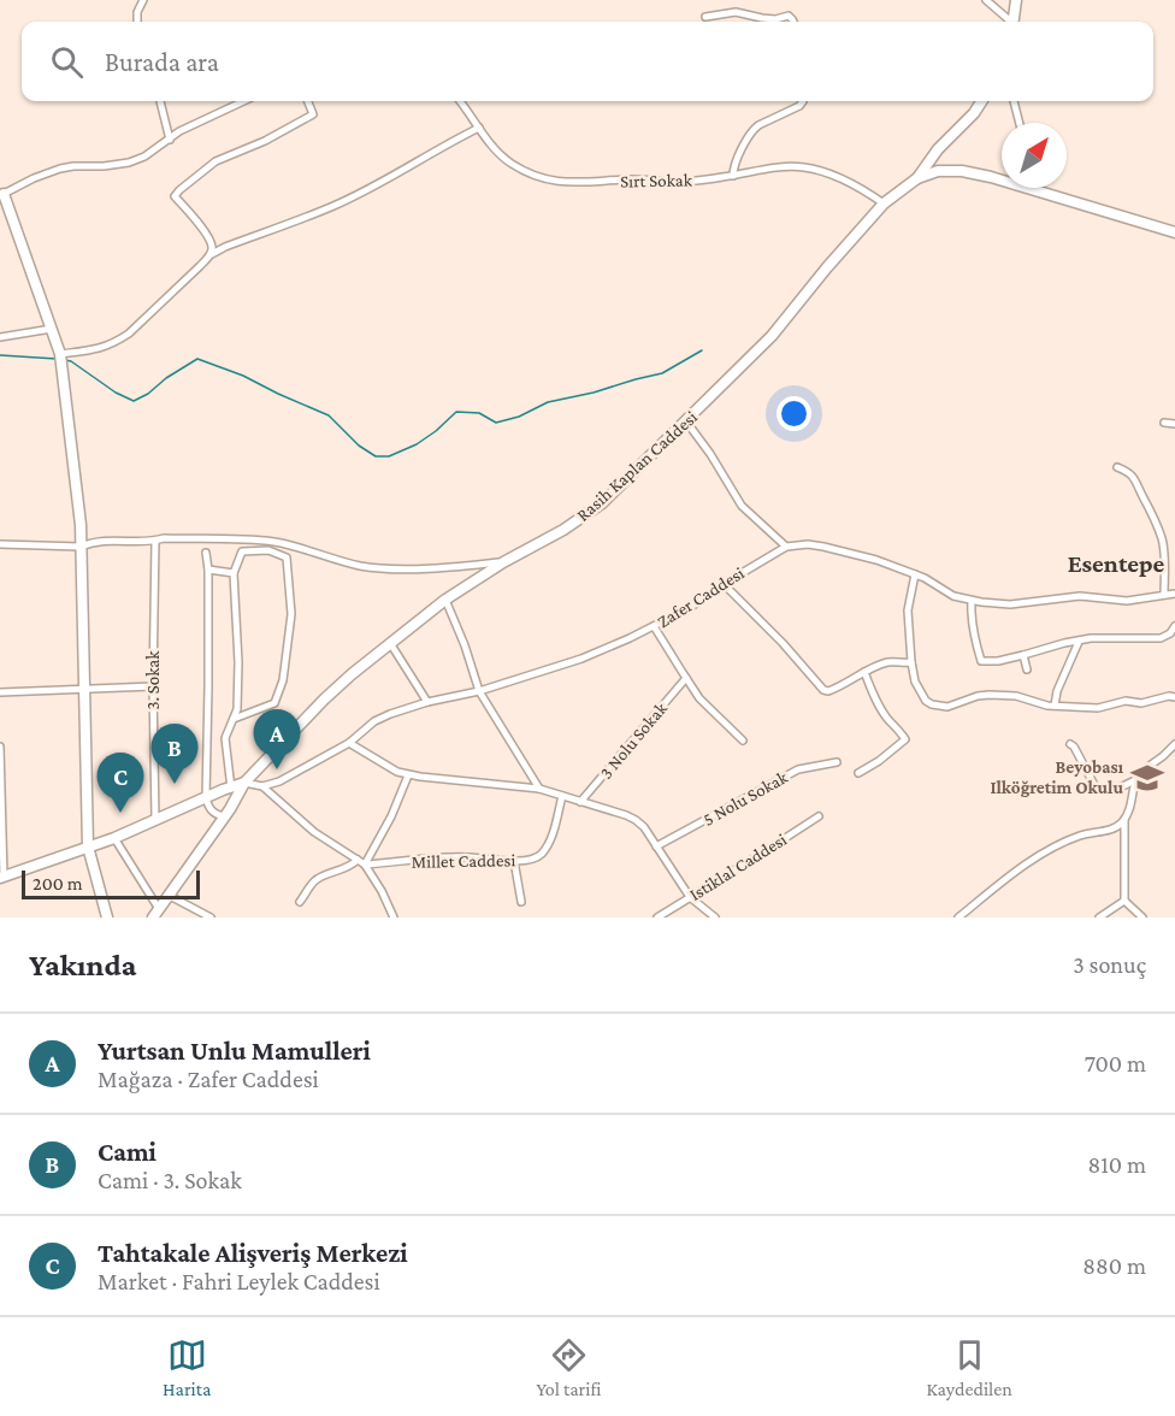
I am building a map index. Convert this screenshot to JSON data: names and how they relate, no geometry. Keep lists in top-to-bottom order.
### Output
{
  "streets": {
    "street": [
      "Sırt Sokak",
      "Rasih Kaplan Caddesi",
      "Zafer Caddesi",
      "3. Sokak",
      "3 Nolu Sokak",
      "5 Nolu Sokak",
      "Millet Caddesi",
      "Istiklal Caddesi"
    ]
  },
  "crossings": [
    ["Sırt Sokak", "Rasih Kaplan Caddesi"]
  ],
  "districts": ["Esentepe"],
  "places": {
    "school or university": ["Beyobası Ilköğretim Okulu"]
  },
  "scale_bar": "200 m",
  "north": "top right",
  "page": {
    "search": "Burada ara",
    "pins": ["A", "B", "C"],
    "scale": "200 m",
    "heading": ["Yakında", "3 sonuç"],
    "list": [
      {
        "mark": "A",
        "name": "Yurtsan Unlu Mamulleri",
        "note": "Mağaza · Zafer Caddesi",
        "value": "700 m"
      },
      {
        "mark": "B",
        "name": "Cami",
        "note": "Cami · 3. Sokak",
        "value": "810 m"
      },
      {
        "mark": "C",
        "name": "Tahtakale Alişveriş Merkezi",
        "note": "Market · Fahri Leylek Caddesi",
        "value": "880 m"
      }
    ],
    "nav": ["Harita", "Yol tarifi", "Kaydedilen"]
  }
}
